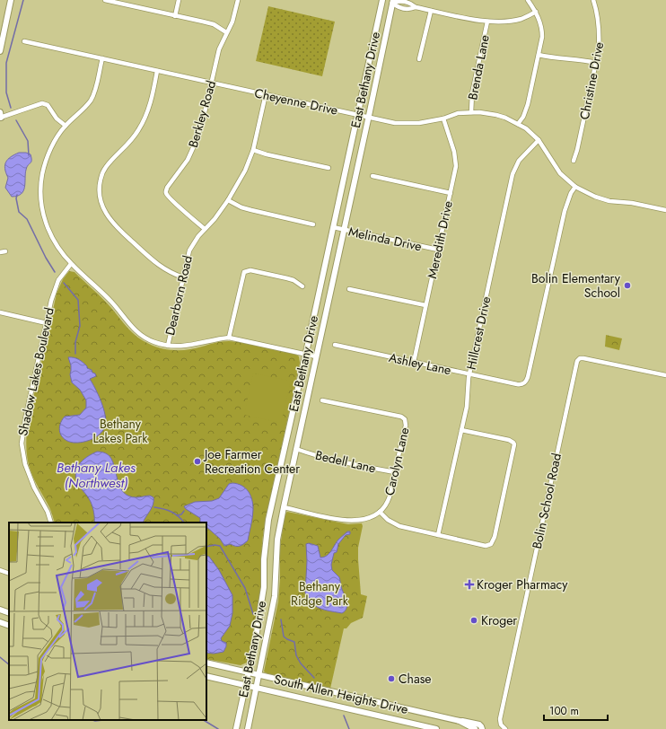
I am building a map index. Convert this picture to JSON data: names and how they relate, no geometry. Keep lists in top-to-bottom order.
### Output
{
  "streets": {
    "main road": ["East Bethany Drive", "South Allen Heights Drive"],
    "street": [
      "Brenda Lane",
      "Christine Drive",
      "Cheyenne Drive",
      "Berkley Road",
      "Melinda Drive",
      "Meredith Drive",
      "Dearborn Road",
      "Hillcrest Drive",
      "Ashley Lane",
      "Shadow Lakes Boulevard",
      "Bedell Lane",
      "Carolyn Lane",
      "Bolin School Road"
    ]
  },
  "crossings": [
    ["Brenda Lane", "Cheyenne Drive"],
    ["East Bethany Drive", "Cheyenne Drive"],
    ["East Bethany Drive", "Melinda Drive"],
    ["East Bethany Drive", "Bedell Lane"],
    ["East Bethany Drive", "Carolyn Lane"],
    ["East Bethany Drive", "South Allen Heights Drive"],
    ["Cheyenne Drive", "Berkley Road"],
    ["Cheyenne Drive", "Meredith Drive"],
    ["Cheyenne Drive", "Dearborn Road"],
    ["Cheyenne Drive", "Hillcrest Drive"],
    ["Cheyenne Drive", "Ashley Lane"],
    ["Berkley Road", "Dearborn Road"],
    ["Melinda Drive", "Meredith Drive"],
    ["Meredith Drive", "Ashley Lane"],
    ["Hillcrest Drive", "Ashley Lane"],
    ["Bedell Lane", "Carolyn Lane"]
  ],
  "water": ["Bethany Lakes (Northwest)"],
  "parks": ["Bethany Lakes Park", "Bethany Ridge Park"],
  "places": {
    "other": [
      "Bolin Elementary School",
      "Joe Farmer Recreation Center",
      "Kroger",
      "Chase"
    ],
    "health": ["Kroger Pharmacy"]
  },
  "scale_bar": "100 m"
}
